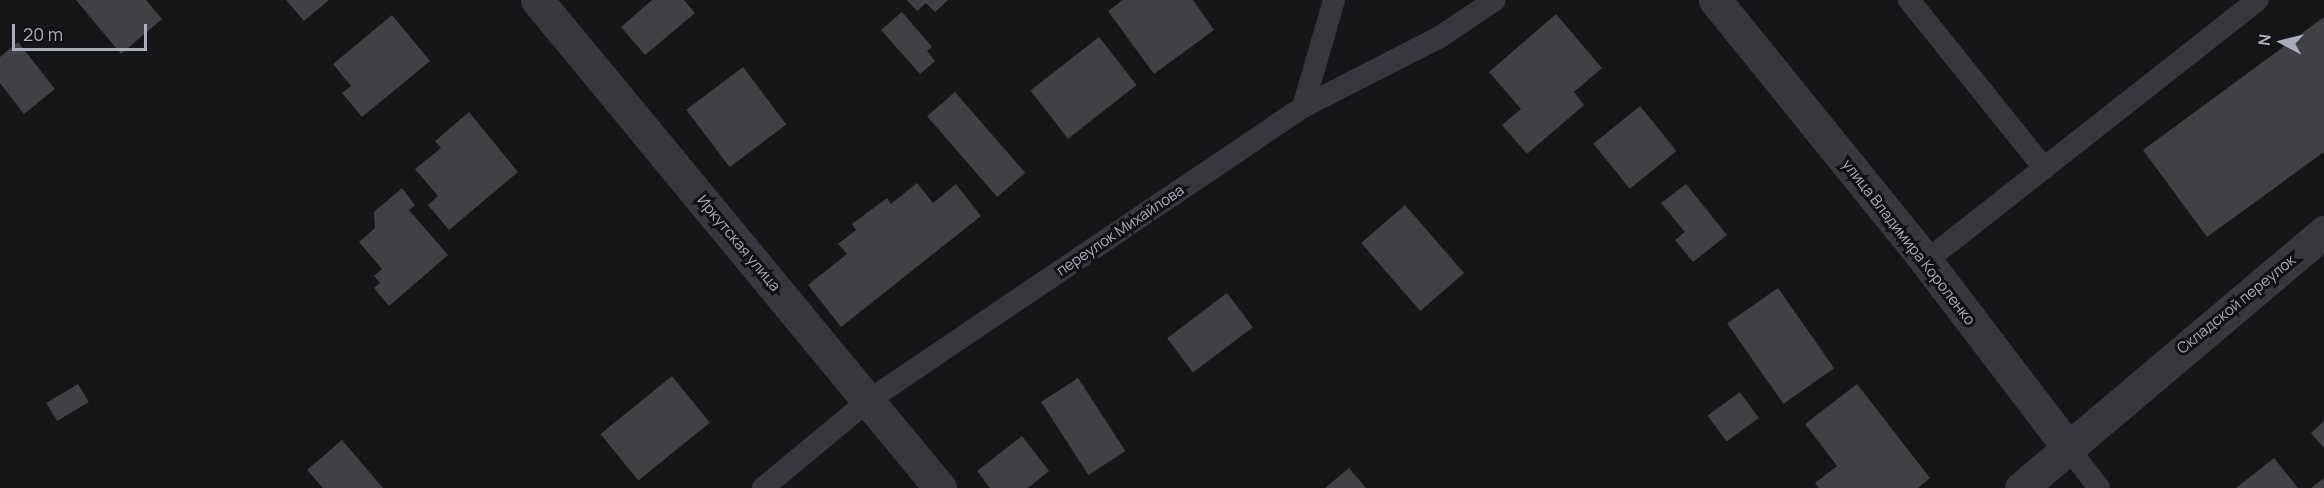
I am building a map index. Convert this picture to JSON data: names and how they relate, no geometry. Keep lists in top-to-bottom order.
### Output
{
  "streets": {
    "street": ["улица Владимира Короленко", "Иркутская улица", "Складской переулок"],
    "lane": ["переулок Михайлова"]
  },
  "crossings": [
    ["переулок Михайлова", "Иркутская улица"],
    ["улица Владимира Короленко", "Складской переулок"]
  ],
  "scale_bar": "20 m",
  "north": "left"
}
